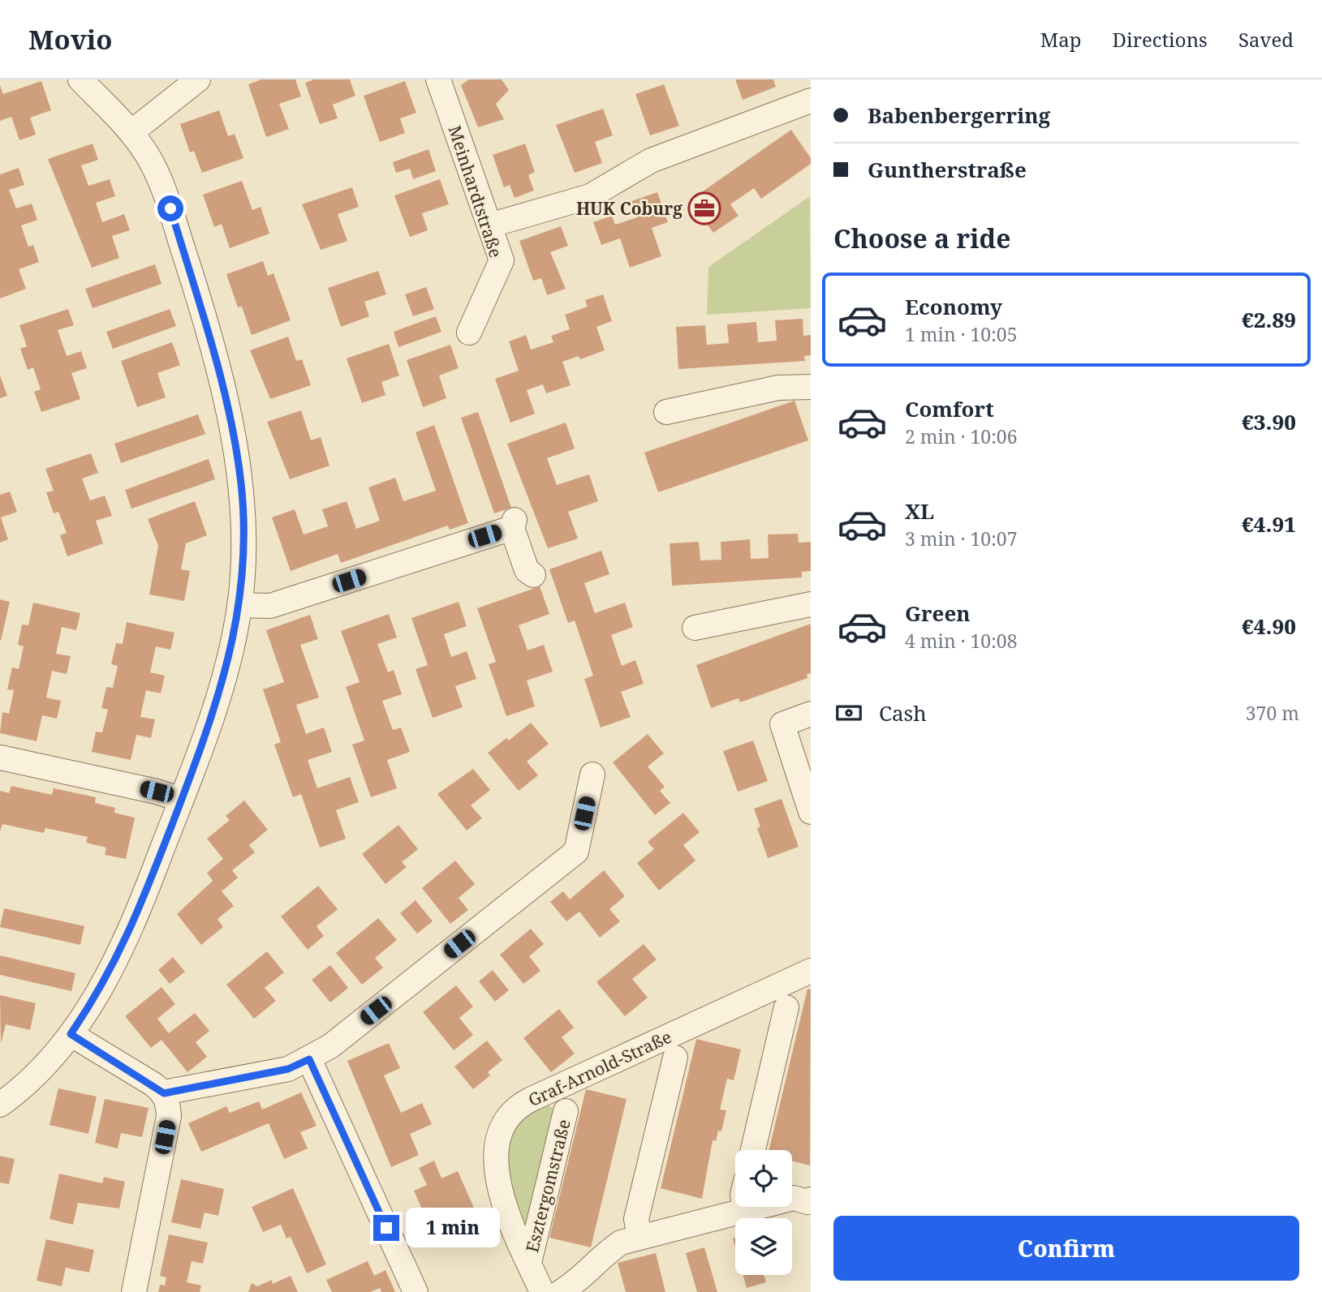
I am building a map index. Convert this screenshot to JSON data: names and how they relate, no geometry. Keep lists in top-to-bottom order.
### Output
{
  "streets": {
    "street": ["Meinhardtstraße", "Graf-Arnold-Straße", "Esztergomstraße"]
  },
  "crossings": [
    ["Graf-Arnold-Straße", "Esztergomstraße"]
  ],
  "places": {
    "office": ["HUK Coburg"]
  },
  "page": {
    "header": "Movio",
    "nav": ["Map", "Directions", "Saved"],
    "banner": ["Babenbergerring", "Guntherstraße"],
    "heading": "Choose a ride",
    "list": [
      {
        "name": "Economy",
        "note": "1 min · 10:05",
        "value": "€2.89"
      },
      {
        "name": "Comfort",
        "note": "2 min · 10:06",
        "value": "€3.90"
      },
      {
        "name": "XL",
        "note": "3 min · 10:07",
        "value": "€4.91"
      },
      {
        "name": "Green",
        "note": "4 min · 10:08",
        "value": "€4.90"
      }
    ],
    "pay": ["Cash", "370 m"],
    "buttons": "Confirm",
    "bubble": "1 min"
  }
}
